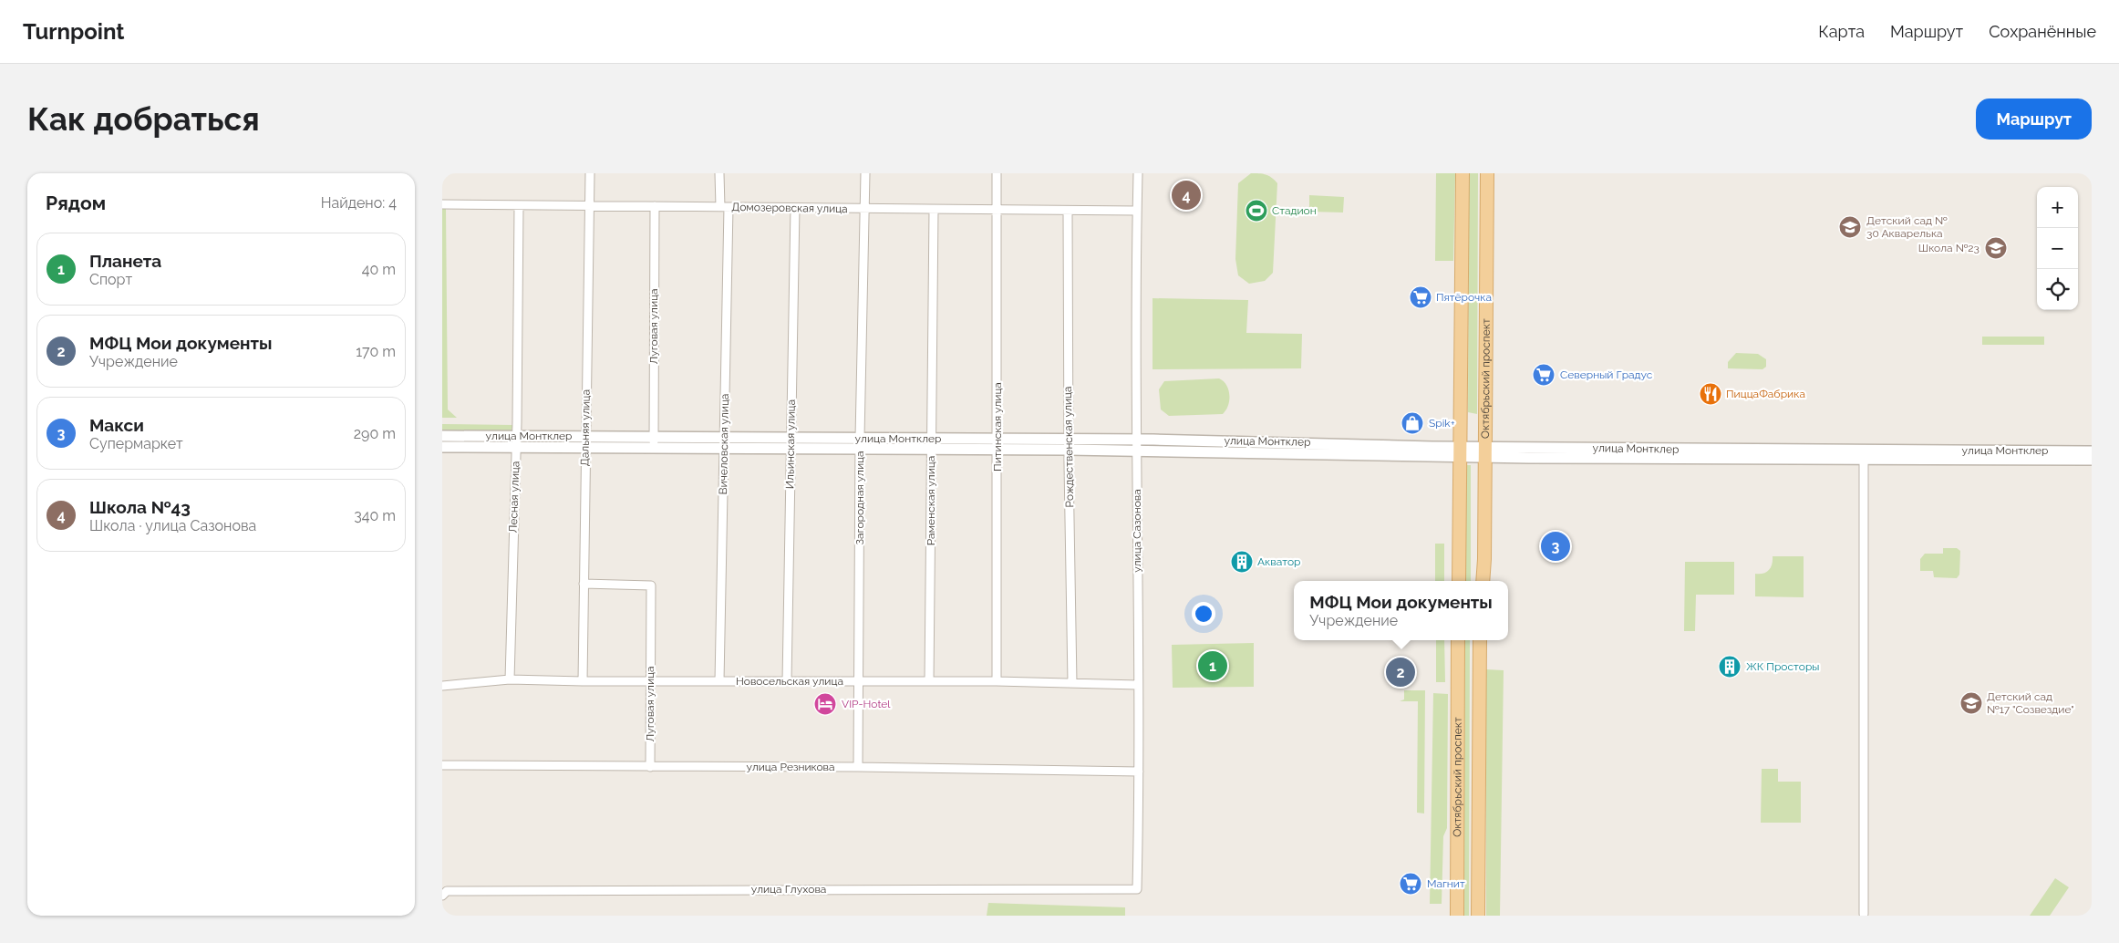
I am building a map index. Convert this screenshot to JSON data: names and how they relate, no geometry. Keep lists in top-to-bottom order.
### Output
{
  "streets": {
    "main road": ["Октябрьский проспект"],
    "street": [
      "Домозеровская улица",
      "Луговая улица",
      "Питинская улица",
      "Дальняя улица",
      "улица Монтклер",
      "Вичеловская улица",
      "Ильинская улица",
      "Рождественская улица",
      "Лесная улица",
      "Загородная улица",
      "Раменская улица",
      "улица Сазонова",
      "Новосельская улица",
      "улица Резникова",
      "улица Глухова"
    ]
  },
  "crossings": [
    ["Домозеровская улица", "Луговая улица"],
    ["Домозеровская улица", "Питинская улица"],
    ["Домозеровская улица", "Дальняя улица"],
    ["Домозеровская улица", "Вичеловская улица"],
    ["Домозеровская улица", "Ильинская улица"],
    ["Домозеровская улица", "Рождественская улица"],
    ["Домозеровская улица", "Лесная улица"],
    ["Домозеровская улица", "Загородная улица"],
    ["Домозеровская улица", "Раменская улица"],
    ["Домозеровская улица", "улица Сазонова"],
    ["Луговая улица", "Дальняя улица"],
    ["Луговая улица", "улица Монтклер"],
    ["Луговая улица", "Новосельская улица"],
    ["Луговая улица", "улица Резникова"],
    ["Октябрьский проспект", "улица Монтклер"],
    ["Питинская улица", "улица Монтклер"],
    ["Питинская улица", "Новосельская улица"],
    ["Дальняя улица", "улица Монтклер"],
    ["Дальняя улица", "Новосельская улица"],
    ["улица Монтклер", "Вичеловская улица"],
    ["улица Монтклер", "Ильинская улица"],
    ["улица Монтклер", "Рождественская улица"],
    ["улица Монтклер", "Лесная улица"],
    ["улица Монтклер", "Загородная улица"],
    ["улица Монтклер", "Раменская улица"],
    ["улица Монтклер", "улица Сазонова"],
    ["Вичеловская улица", "Новосельская улица"],
    ["Ильинская улица", "Новосельская улица"],
    ["Рождественская улица", "Новосельская улица"],
    ["Лесная улица", "Новосельская улица"],
    ["Загородная улица", "Новосельская улица"],
    ["Загородная улица", "улица Резникова"],
    ["Раменская улица", "Новосельская улица"],
    ["улица Сазонова", "Новосельская улица"],
    ["улица Сазонова", "улица Резникова"],
    ["улица Сазонова", "улица Глухова"]
  ],
  "places": {
    "sports": ["Стадион"],
    "school or university": ["Детский сад № 30 Акварелька", "Школа №23", "Детский сад №17 \"Созвездие\""],
    "supermarket": ["Пятёрочка", "Северный Градус", "Магнит"],
    "restaurant": ["ПиццаФабрика"],
    "shop": ["Spik+"],
    "building": ["Акватор", "ЖК Просторы"],
    "hotel": ["VIP-Hotel"]
  },
  "page": {
    "header": "Turnpoint",
    "nav": ["Карта", "Маршрут", "Сохранённые"],
    "buttons": "Маршрут",
    "title": "Как добраться",
    "heading": ["Рядом", "Найдено: 4"],
    "pins": [
      "4",
      "3",
      "1",
      "2"
    ],
    "map_buttons": ["+", "−"],
    "list": [
      {
        "mark": "1",
        "name": "Планета",
        "note": "Спорт",
        "value": "40 m"
      },
      {
        "mark": "2",
        "name": "МФЦ Мои документы",
        "note": "Учреждение",
        "value": "170 m"
      },
      {
        "mark": "3",
        "name": "Макси",
        "note": "Супермаркет",
        "value": "290 m"
      },
      {
        "mark": "4",
        "name": "Школа №43",
        "note": "Школа · улица Сазонова",
        "value": "340 m"
      }
    ],
    "popup": ["МФЦ Мои документы", "Учреждение"]
  }
}
